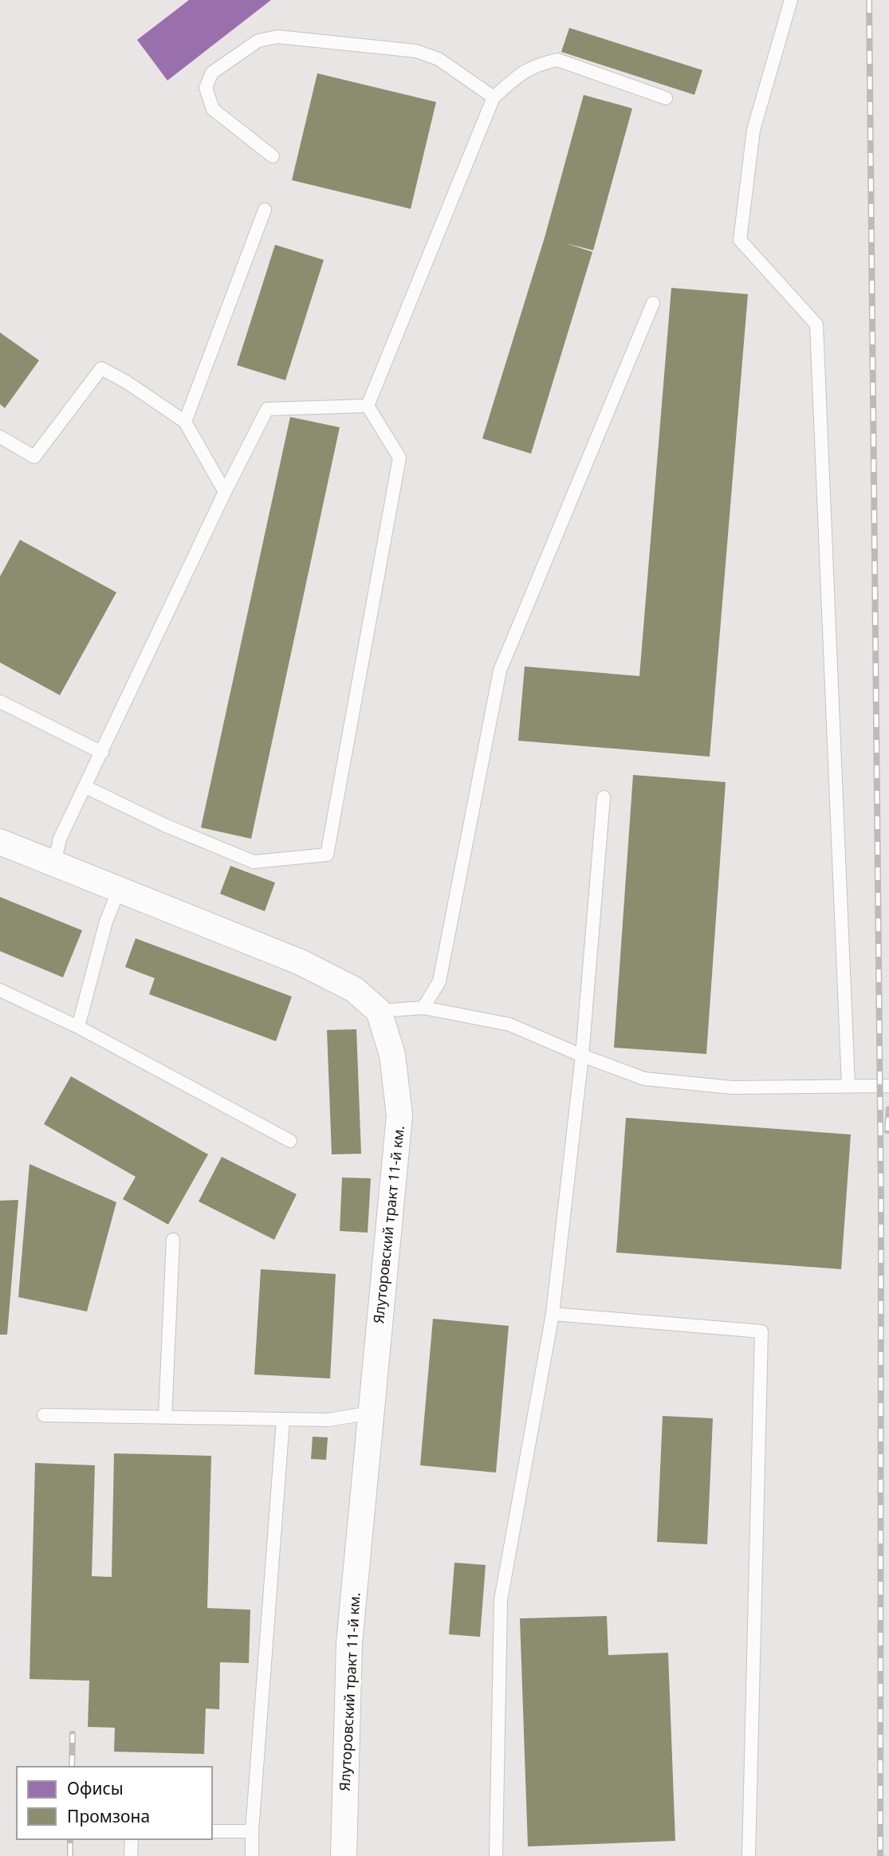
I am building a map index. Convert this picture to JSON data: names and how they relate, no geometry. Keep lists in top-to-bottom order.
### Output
{
  "streets": {
    "street": ["Ялуторовский тракт 11-й км."]
  },
  "legend": ["Офисы", "Промзона"]
}
